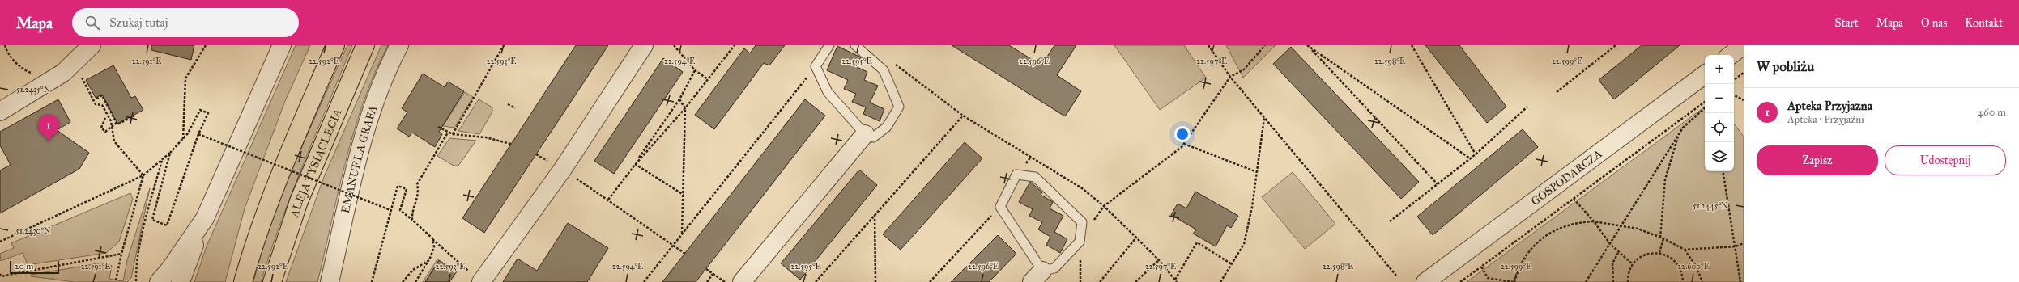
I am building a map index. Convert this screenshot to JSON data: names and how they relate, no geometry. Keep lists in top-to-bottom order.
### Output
{
  "streets": {
    "main road": ["ALEJA TYSIĄCLECIA"],
    "street": ["EMANUELA GRAFA", "GOSPODARCZA"]
  },
  "scale_bar": "20 m",
  "page": {
    "header": "Mapa",
    "search": "Szukaj tutaj",
    "nav": [
      "Start",
      "Mapa",
      "O nas",
      "Kontakt"
    ],
    "heading": "W pobliżu",
    "map_buttons": ["+", "−"],
    "list": [
      {
        "mark": "1",
        "name": "Apteka Przyjazna",
        "note": "Apteka · Przyjaźni",
        "value": "460 m"
      }
    ],
    "pins": "1",
    "buttons": ["Zapisz", "Udostępnij"],
    "scale": "20 m"
  },
  "coordinates": [
    "22.591°E",
    "22.592°E",
    "22.593°E",
    "22.594°E",
    "22.595°E",
    "22.596°E",
    "22.597°E",
    "22.598°E",
    "22.599°E",
    "51.2435°N",
    "51.2445°N",
    "51.2430°N",
    "22.600°E"
  ]
}
